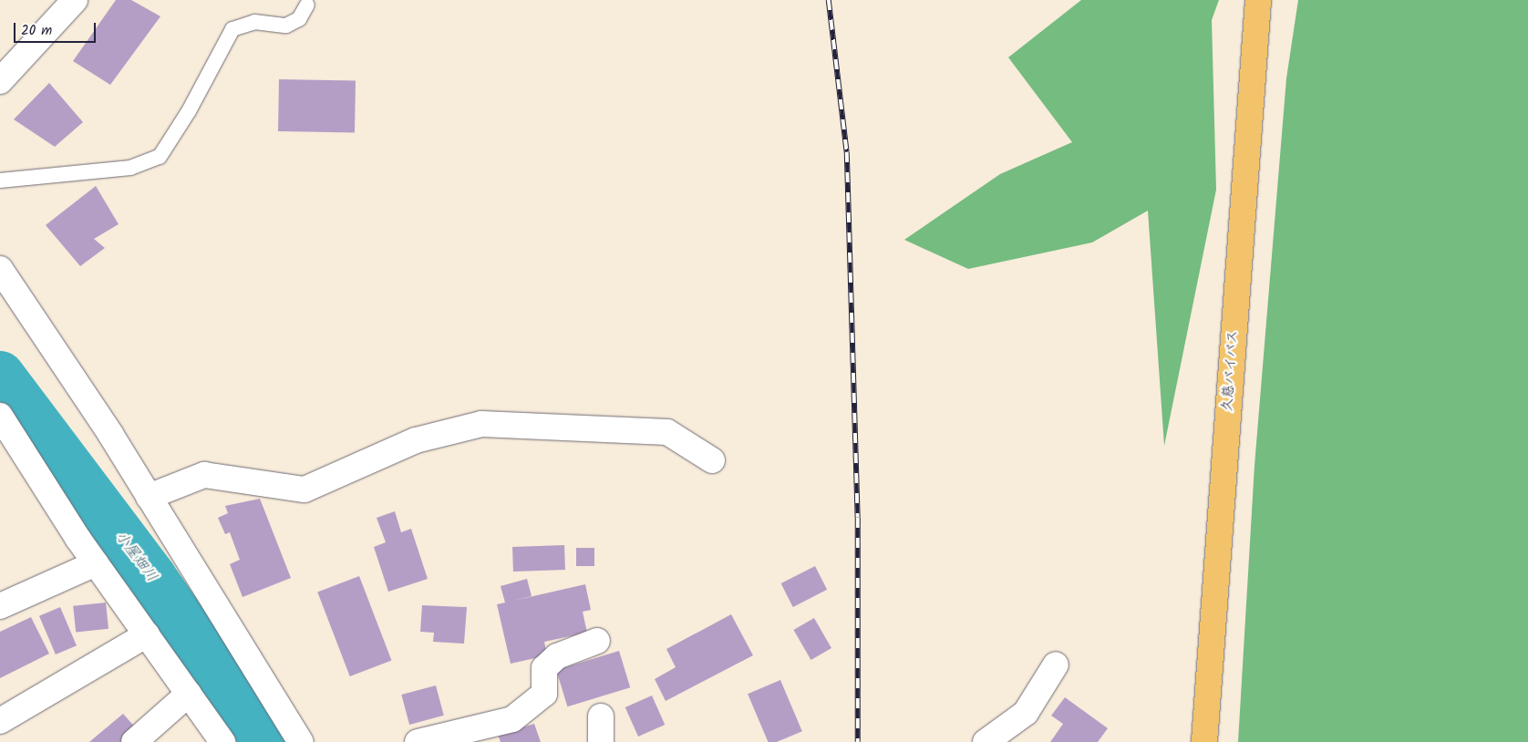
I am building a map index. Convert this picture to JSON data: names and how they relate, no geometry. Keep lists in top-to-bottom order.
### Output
{
  "streets": {
    "highway": ["久慈バイパス"]
  },
  "water": ["小屋畑川"],
  "scale_bar": "20 m"
}
